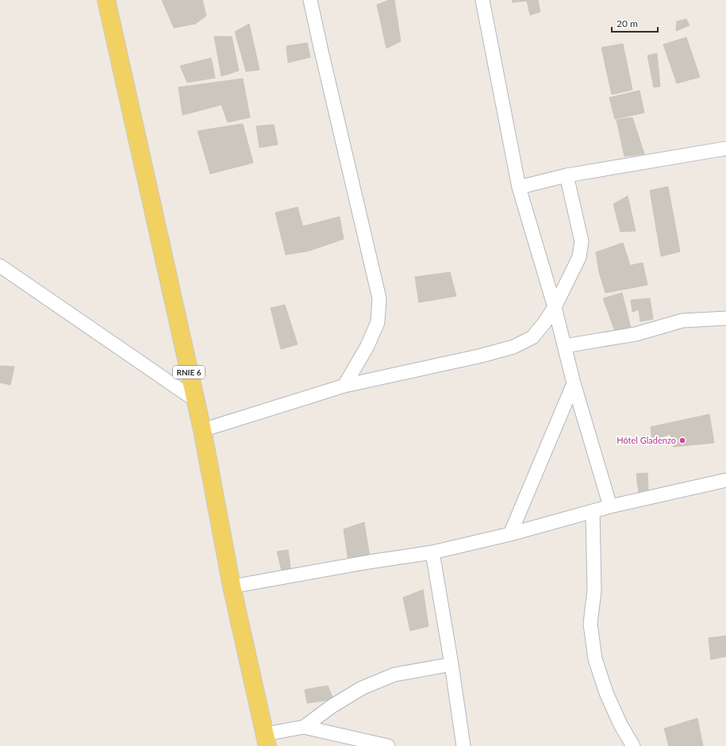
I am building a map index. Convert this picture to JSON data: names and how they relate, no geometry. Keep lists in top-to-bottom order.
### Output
{
  "streets": {
    "main road": ["RNIE 6"]
  },
  "places": ["Hôtel Gladenzo"],
  "scale_bar": "20 m"
}
